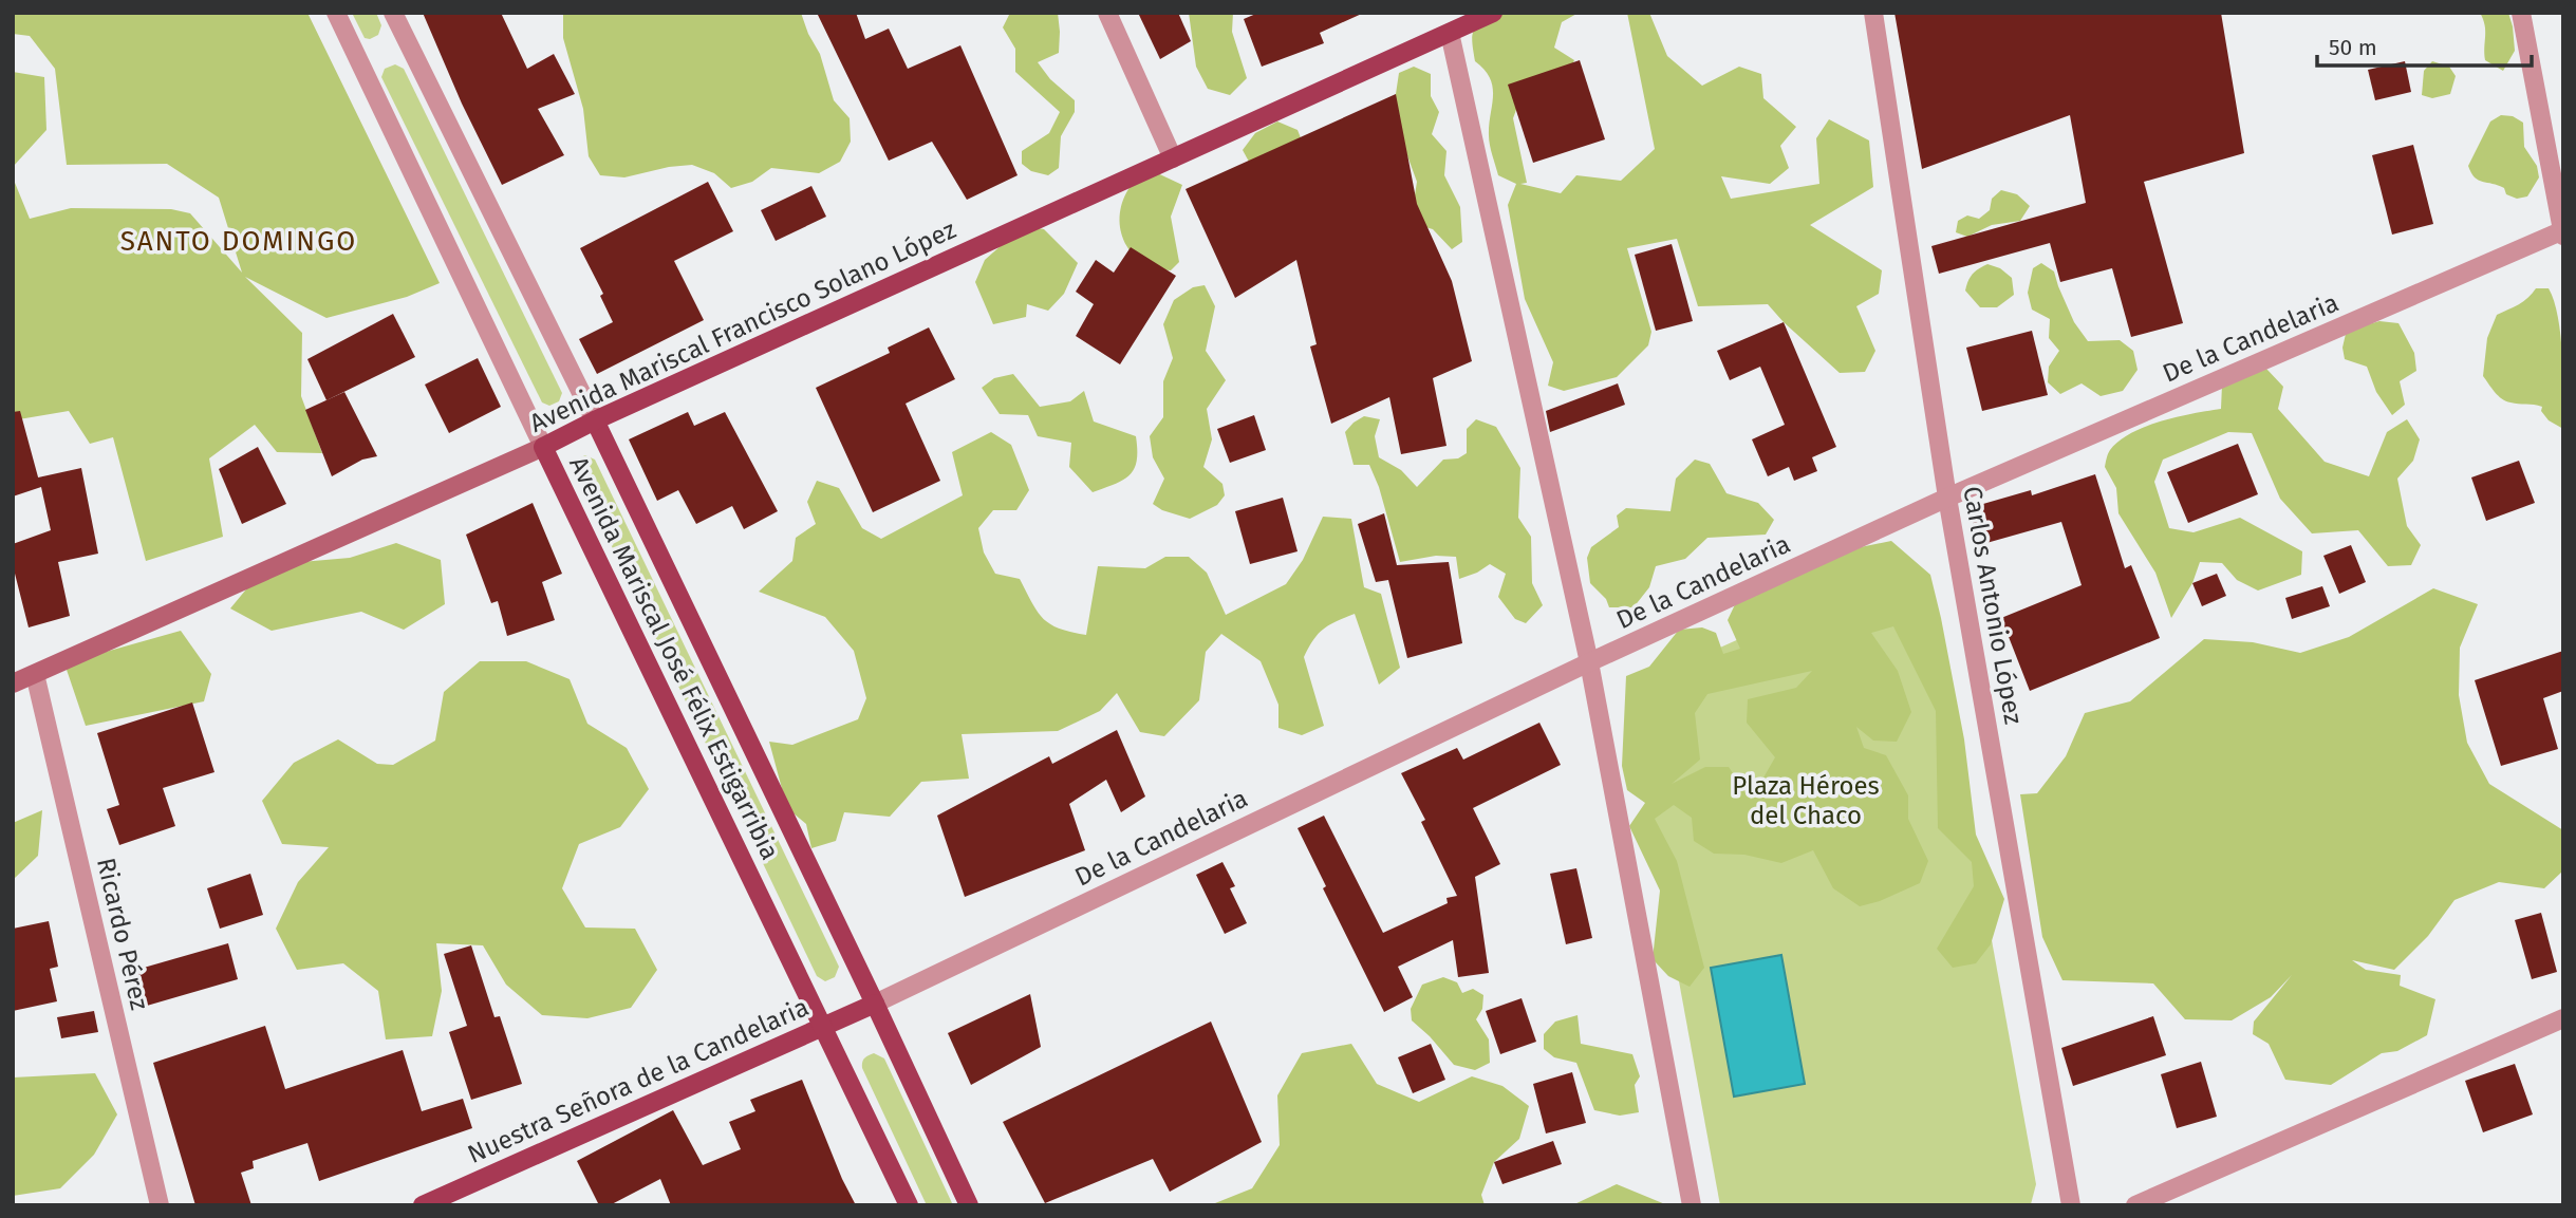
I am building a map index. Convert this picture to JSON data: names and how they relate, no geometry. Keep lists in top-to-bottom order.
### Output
{
  "streets": {
    "main road": ["Avenida Mariscal Francisco Solano López", "Avenida Mariscal José Félix Estigarribia", "Nuestra Señora de la Candelaria"],
    "street": ["De la Candelaria", "Carlos Antonio López", "Ricardo Pérez"]
  },
  "crossings": [
    ["Avenida Mariscal Francisco Solano López", "Avenida Mariscal José Félix Estigarribia"],
    ["Avenida Mariscal Francisco Solano López", "Ricardo Pérez"],
    ["De la Candelaria", "Carlos Antonio López"],
    ["De la Candelaria", "Nuestra Señora de la Candelaria"],
    ["Avenida Mariscal José Félix Estigarribia", "Nuestra Señora de la Candelaria"]
  ],
  "districts": ["SANTO DOMINGO"],
  "parks": ["Plaza Héroes del Chaco"],
  "scale_bar": "50 m"
}
